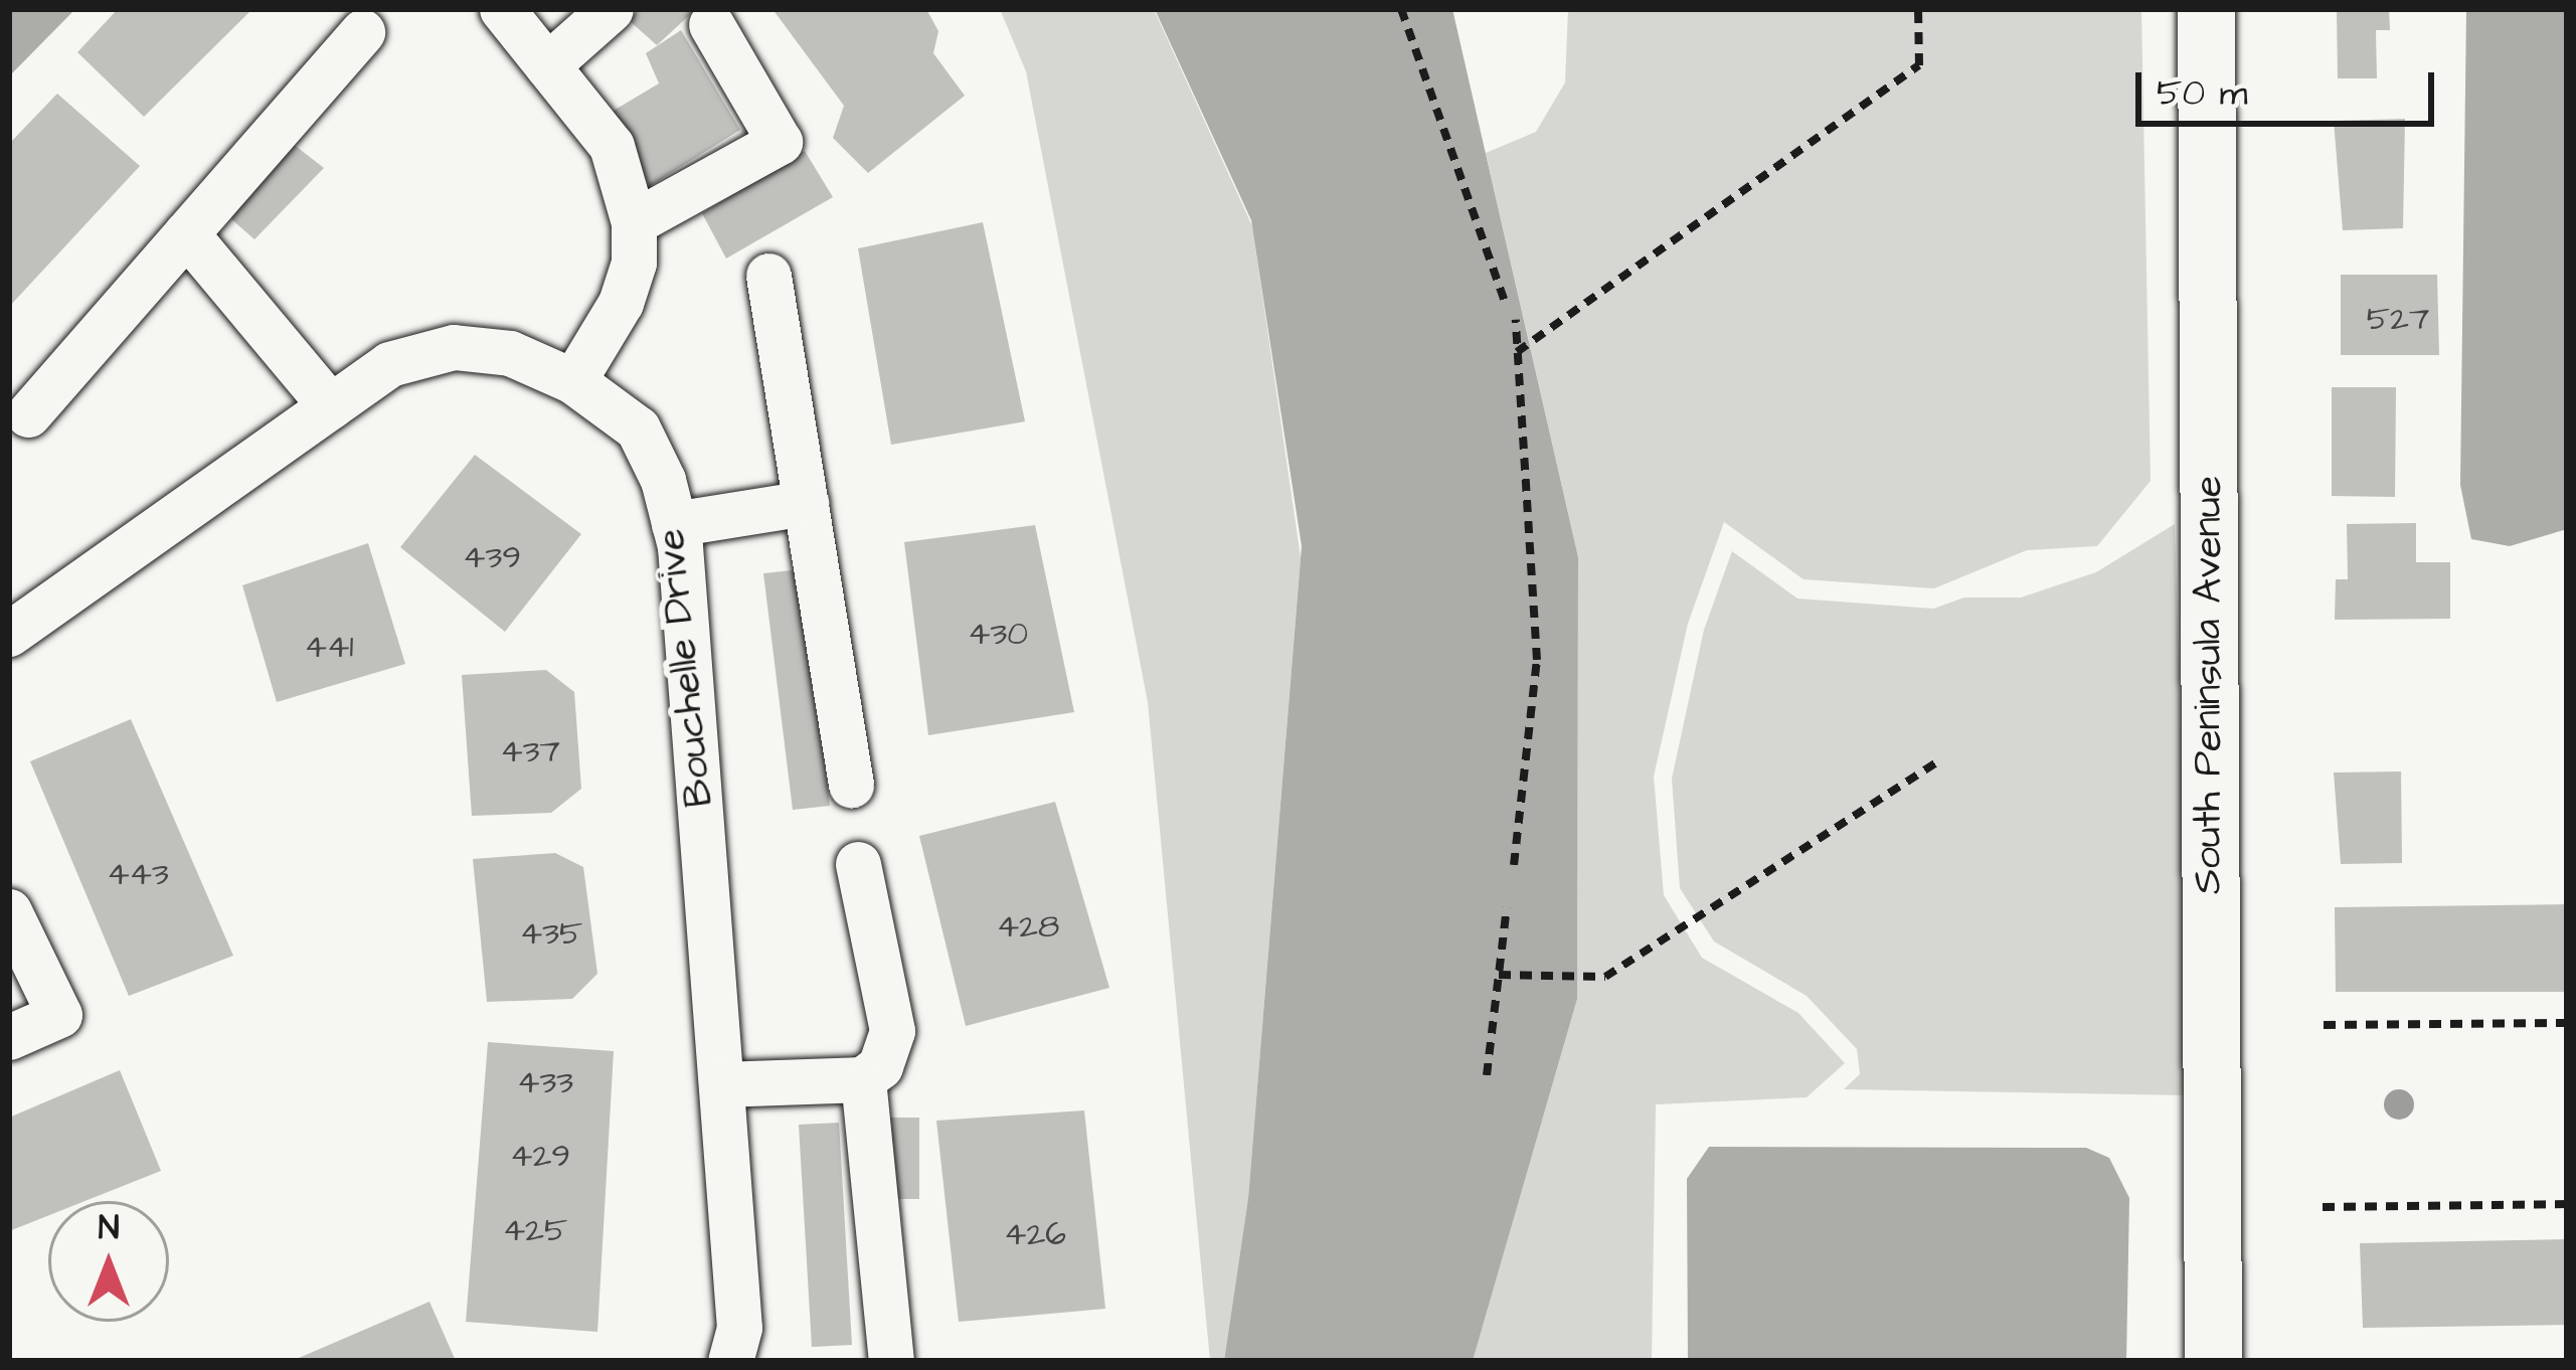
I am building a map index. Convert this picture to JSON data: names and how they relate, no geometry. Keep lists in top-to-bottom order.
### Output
{
  "streets": {
    "main road": ["South Peninsula Avenue"],
    "street": ["Bouchelle Drive"]
  },
  "house_numbers": [
    "527",
    "439",
    "430",
    "441",
    "437",
    "443",
    "428",
    "435",
    "433",
    "429",
    "425",
    "426"
  ],
  "scale_bar": "50 m",
  "north": "top"
}
